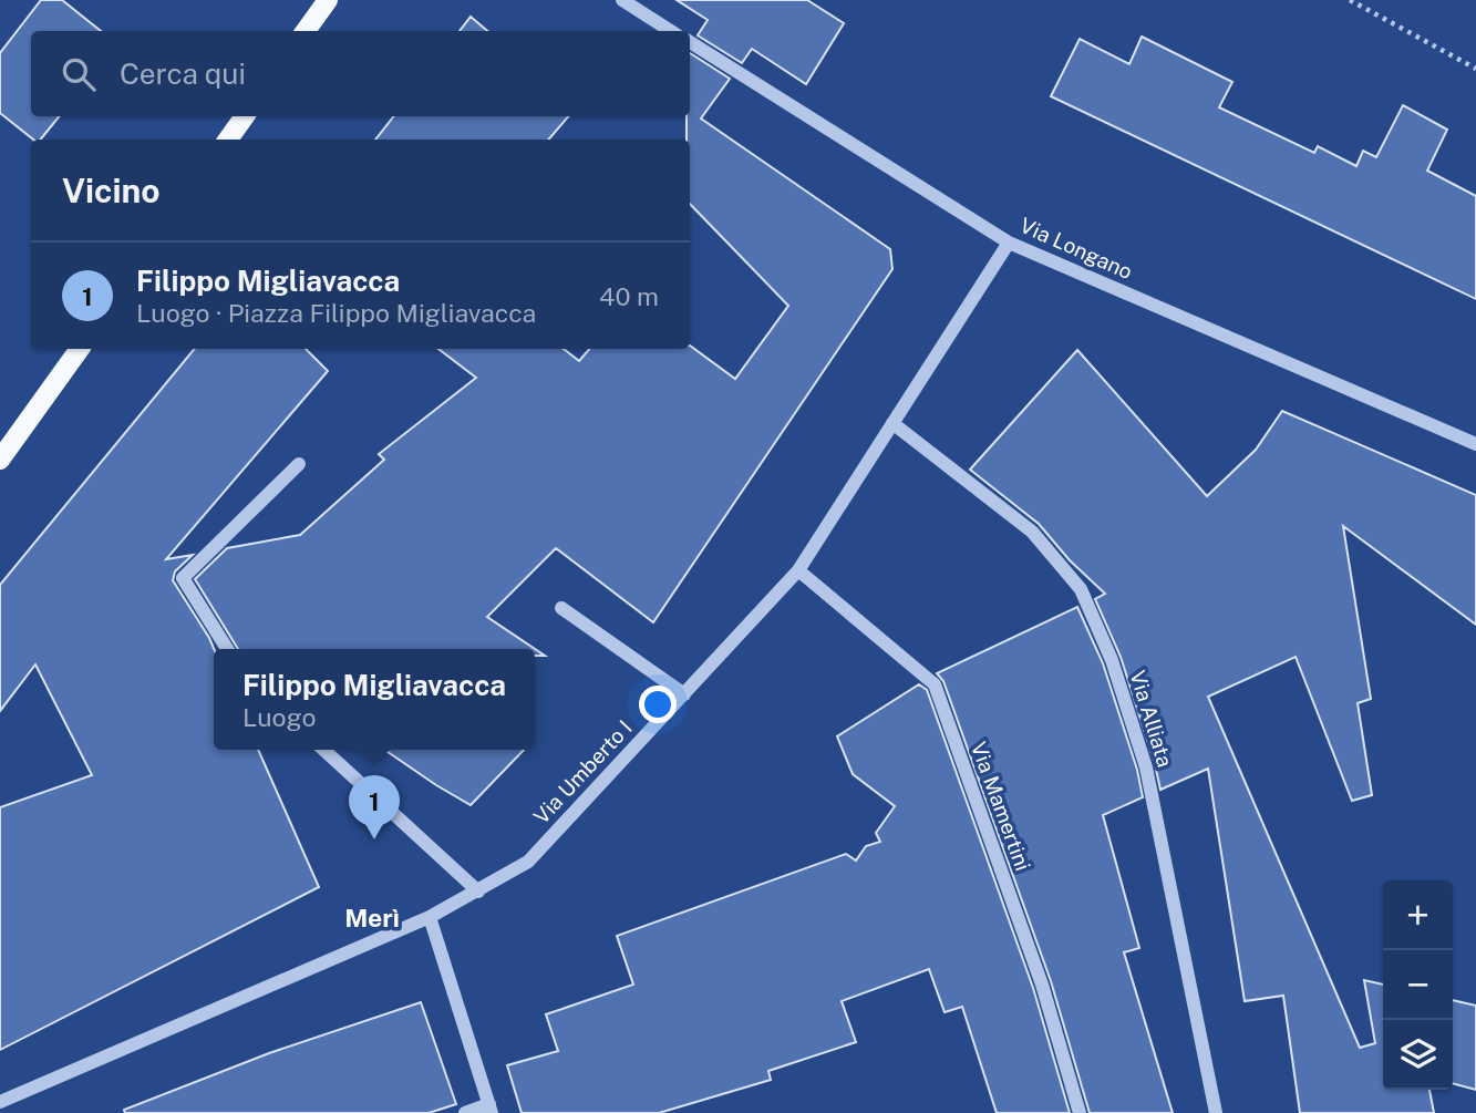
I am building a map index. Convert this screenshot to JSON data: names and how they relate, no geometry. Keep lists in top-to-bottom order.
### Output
{
  "streets": {
    "street": [
      "Via Longano",
      "Via Alliata",
      "Via Umberto I",
      "Via Mamertini"
    ]
  },
  "crossings": [
    ["Via Longano", "Via Umberto I"],
    ["Via Alliata", "Via Umberto I"],
    ["Via Umberto I", "Via Mamertini"]
  ],
  "districts": ["Merì"],
  "page": {
    "search": "Cerca qui",
    "heading": "Vicino",
    "list": [
      {
        "mark": "1",
        "name": "Filippo Migliavacca",
        "note": "Luogo · Piazza Filippo Migliavacca",
        "value": "40 m"
      }
    ],
    "popup": ["Filippo Migliavacca", "Luogo"],
    "pins": "1",
    "map_buttons": ["+", "−"]
  }
}
